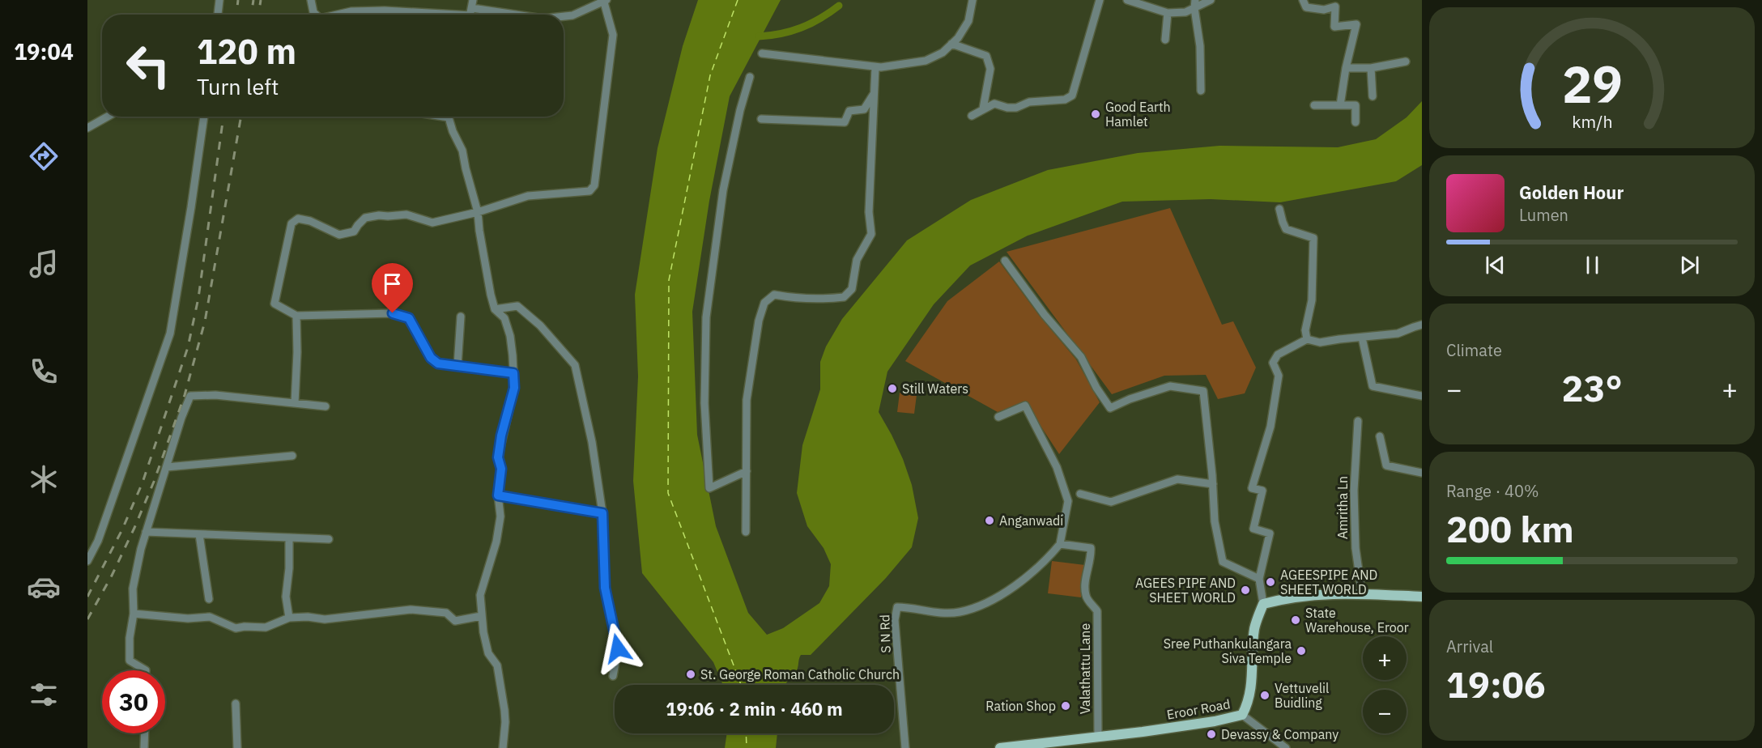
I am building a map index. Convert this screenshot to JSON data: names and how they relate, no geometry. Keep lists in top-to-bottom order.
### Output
{
  "streets": {
    "main road": ["Eroor Road"],
    "street": ["Amritha Ln", "S N Rd", "Valathattu Lane"]
  },
  "crossings": [
    ["S N Rd", "Valathattu Lane"],
    ["Valathattu Lane", "Eroor Road"]
  ],
  "places": [
    "Good Earth Hamlet",
    "Still Waters",
    "Anganwadi",
    "AGEESPIPE AND SHEET WORLD",
    "AGEES PIPE AND SHEET WORLD",
    "State Warehouse, Eroor",
    "Sree Puthankulangara Siva Temple",
    "St. George Roman Catholic Church",
    "Vettuvelil Buidling",
    "Ration Shop",
    "Devassy & Company"
  ],
  "page": {
    "tabs": "19:04",
    "turn": ["120 m", "Turn left"],
    "song": ["Golden Hour", "Lumen"],
    "tile": [
      "Climate",
      ["Range · 40%", "200 km"],
      ["Arrival", "19:06"]
    ],
    "heat": ["−", "23°", "+"],
    "map_buttons": ["+", "−"],
    "limit": "30",
    "trip": "19:06 · 2 min · 460 m",
    "gauge": ["29", "km/h"]
  }
}
